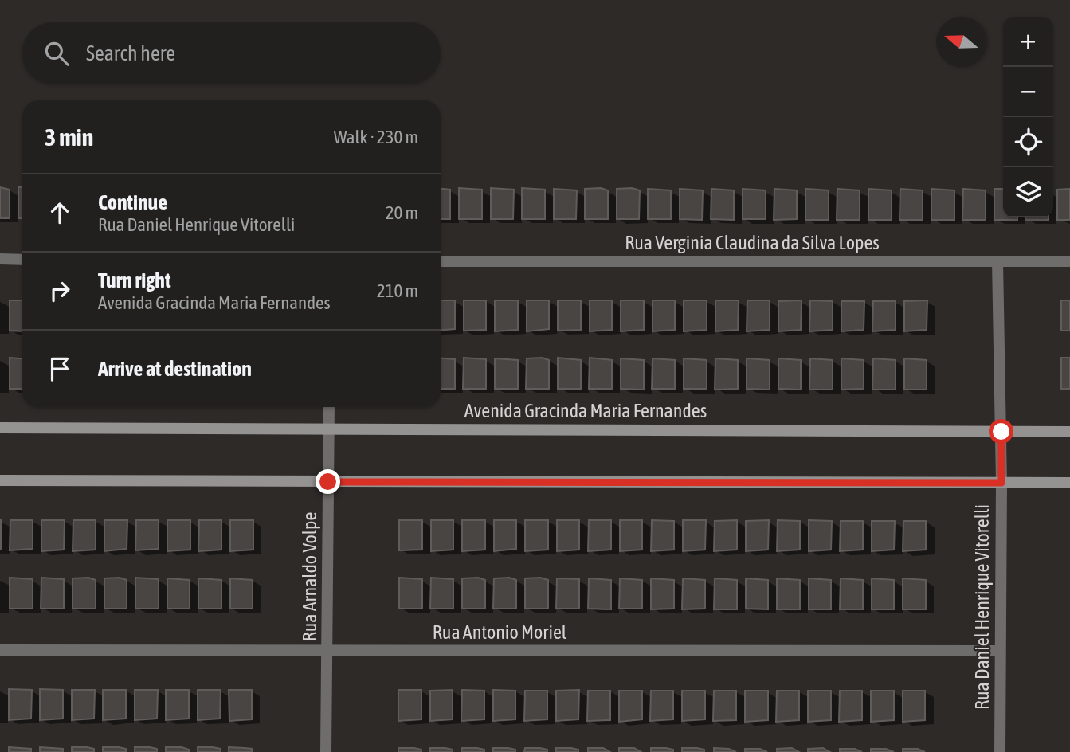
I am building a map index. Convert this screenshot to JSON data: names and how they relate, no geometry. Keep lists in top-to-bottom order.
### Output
{
  "streets": {
    "street": [
      "Rua Verginia Claudina da Silva Lopes",
      "Avenida Gracinda Maria Fernandes",
      "Rua Arnaldo Volpe",
      "Rua Daniel Henrique Vitorelli",
      "Rua Antonio Moriel"
    ]
  },
  "crossings": [
    ["Rua Verginia Claudina da Silva Lopes", "Rua Daniel Henrique Vitorelli"],
    ["Avenida Gracinda Maria Fernandes", "Rua Arnaldo Volpe"],
    ["Avenida Gracinda Maria Fernandes", "Rua Daniel Henrique Vitorelli"],
    ["Rua Arnaldo Volpe", "Rua Antonio Moriel"],
    ["Rua Daniel Henrique Vitorelli", "Rua Antonio Moriel"]
  ],
  "north": "left",
  "page": {
    "map_buttons": ["+", "−"],
    "search": "Search here",
    "heading": ["3 min", "Walk · 230 m"],
    "list": [
      ["Continue", "Rua Daniel Henrique Vitorelli", "20 m"],
      ["Turn right", "Avenida Gracinda Maria Fernandes", "210 m"],
      "Arrive at destination"
    ]
  }
}
